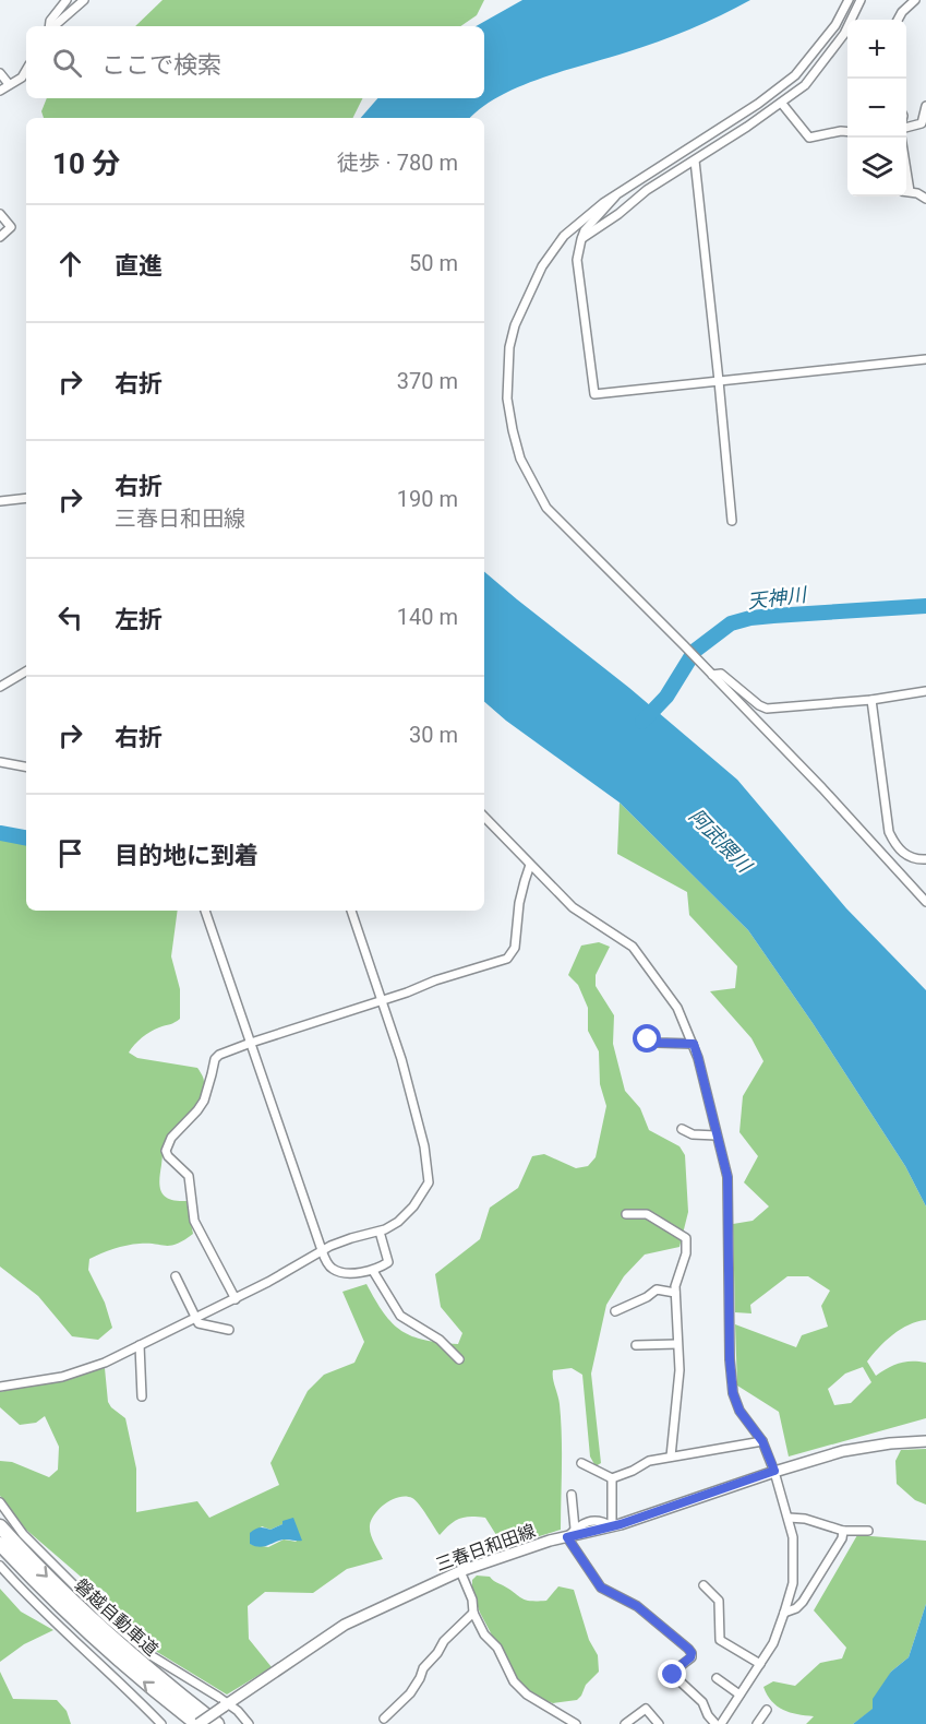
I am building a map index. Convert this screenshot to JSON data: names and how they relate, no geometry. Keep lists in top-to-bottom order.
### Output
{
  "streets": {
    "highway": ["磐越自動車道"],
    "main road": ["三春日和田線"]
  },
  "crossings": [
    ["三春日和田線", "磐越自動車道"]
  ],
  "water": ["天神川", "阿武隈川"],
  "page": {
    "map_buttons": ["+", "−"],
    "search": "ここで検索",
    "heading": ["10 分", "徒歩 · 780 m"],
    "list": [
      ["直進", "50 m"],
      ["右折", "370 m"],
      ["右折", "三春日和田線", "190 m"],
      ["左折", "140 m"],
      ["右折", "30 m"],
      "目的地に到着"
    ]
  }
}
